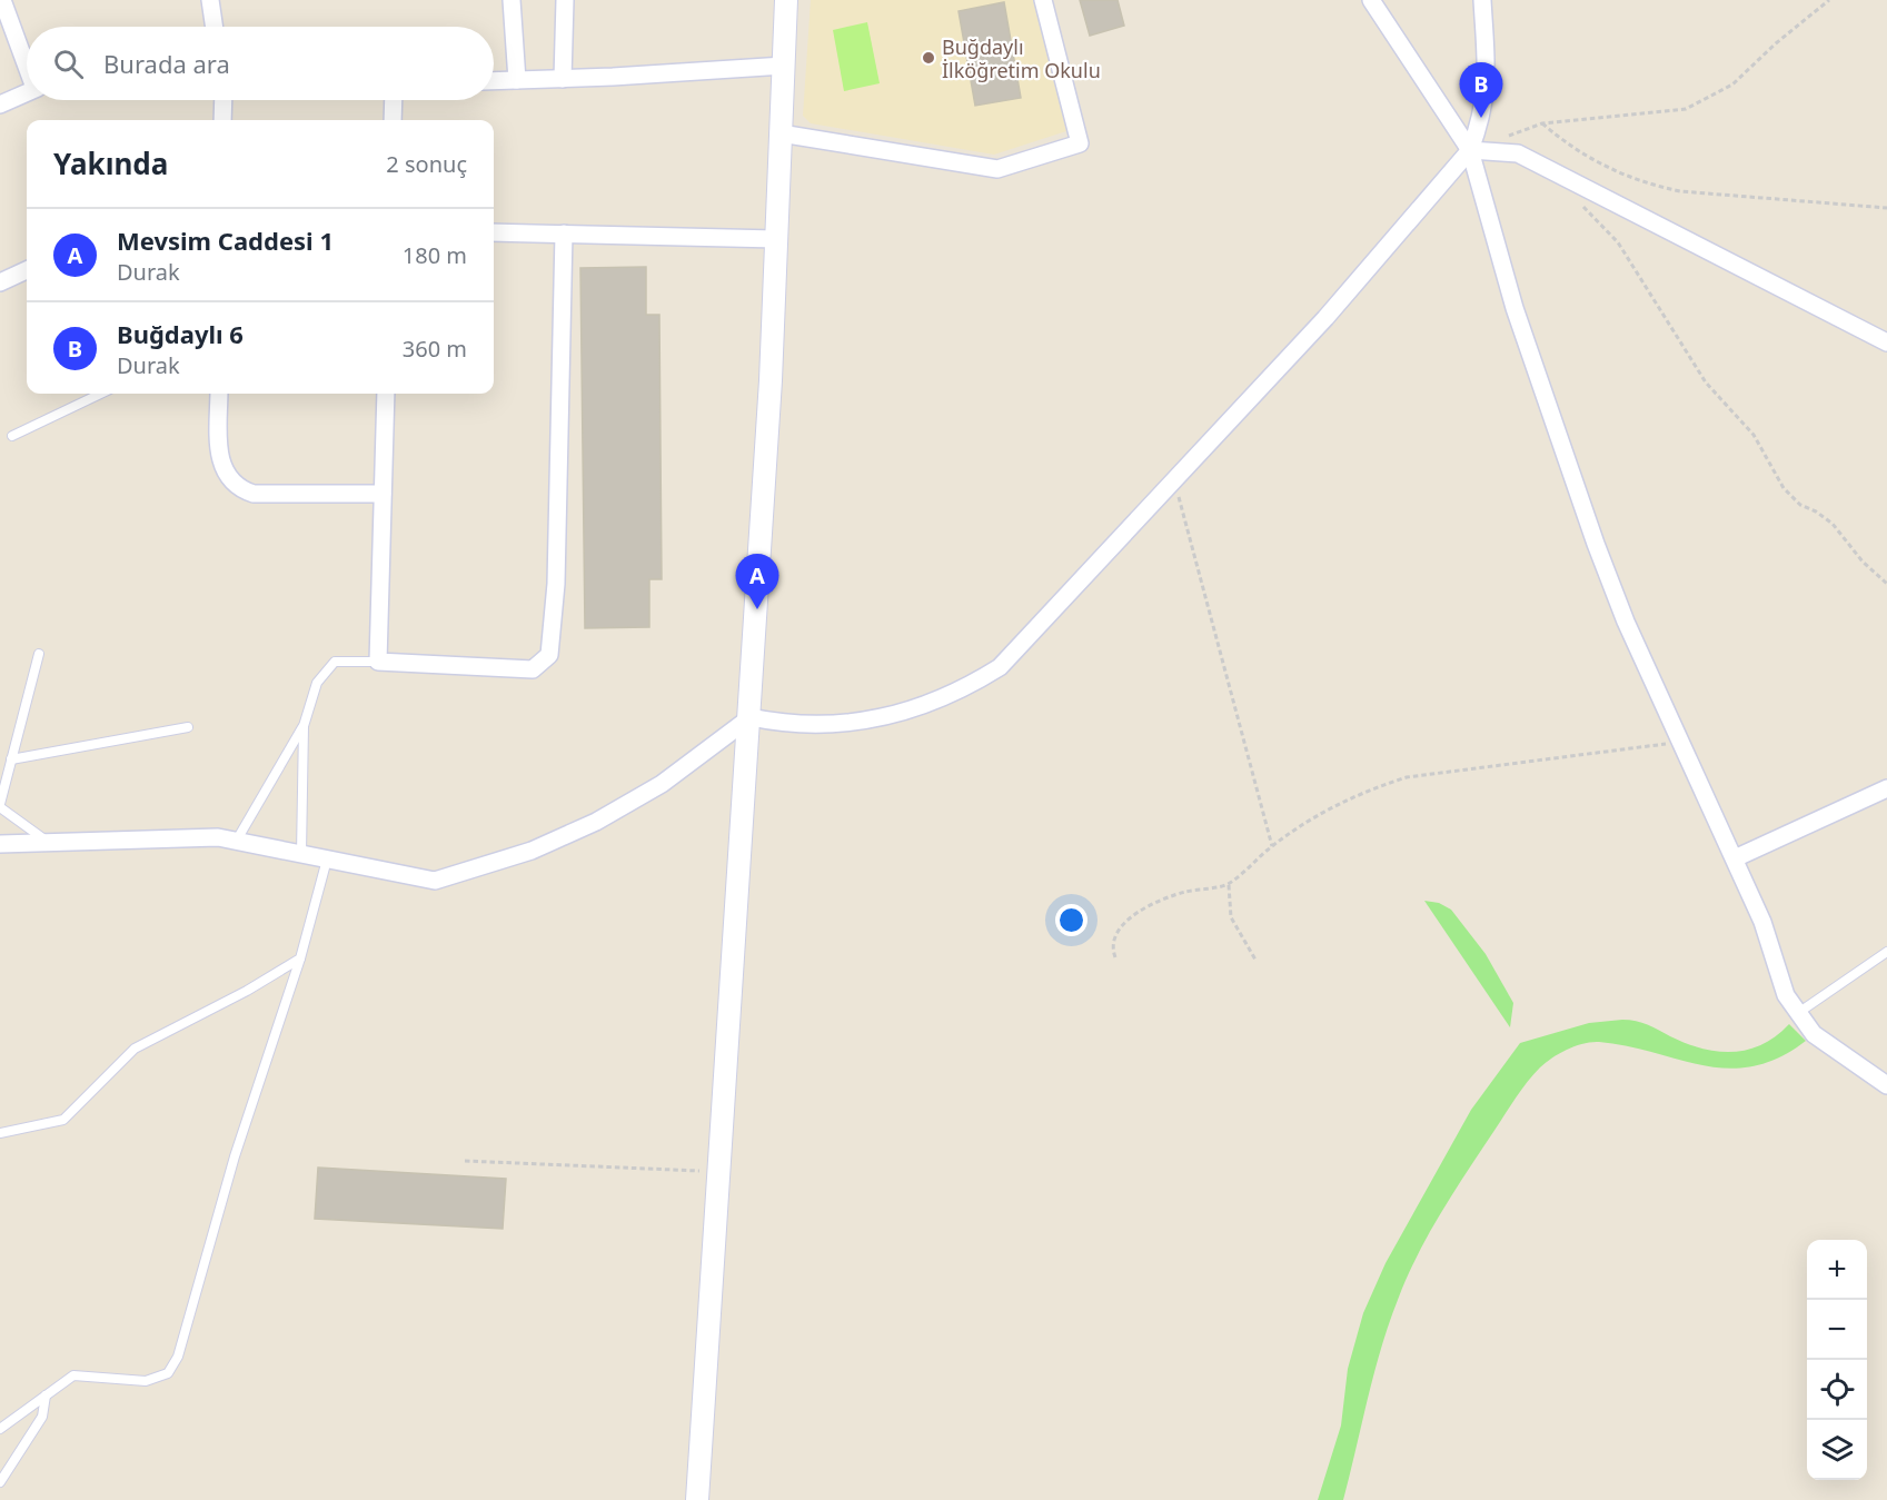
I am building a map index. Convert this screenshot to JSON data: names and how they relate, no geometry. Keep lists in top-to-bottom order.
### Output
{
  "places": ["Buğdaylı İlköğretim Okulu"],
  "page": {
    "search": "Burada ara",
    "pins": ["B", "A"],
    "heading": ["Yakında", "2 sonuç"],
    "list": [
      {
        "mark": "A",
        "name": "Mevsim Caddesi 1",
        "note": "Durak",
        "value": "180 m"
      },
      {
        "mark": "B",
        "name": "Buğdaylı 6",
        "note": "Durak",
        "value": "360 m"
      }
    ],
    "map_buttons": ["+", "−"]
  }
}
